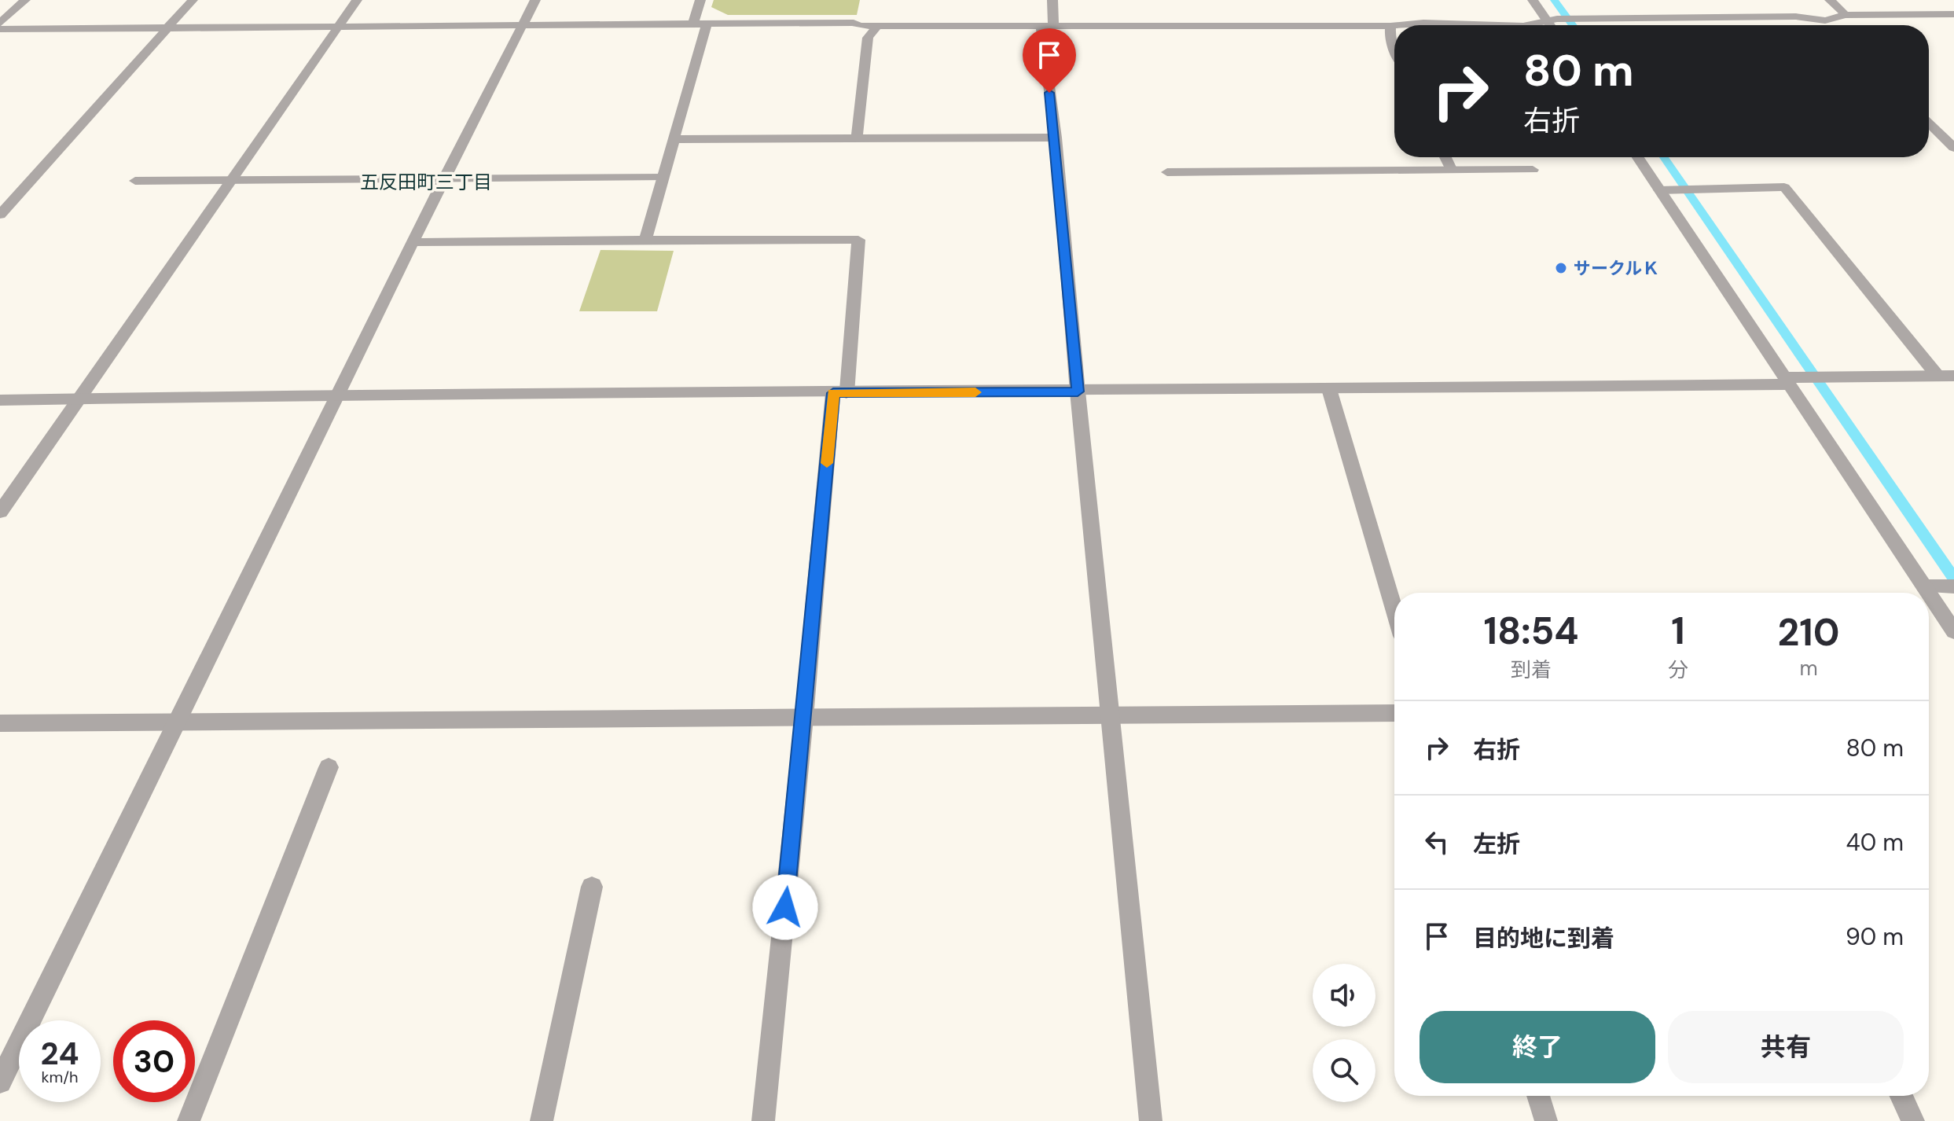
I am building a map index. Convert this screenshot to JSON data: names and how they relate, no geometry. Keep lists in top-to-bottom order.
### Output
{
  "districts": ["五反田町三丁目"],
  "places": ["サークルＫ"],
  "page": {
    "turn": ["80 m", "右折"],
    "eta": [
      "18:54",
      "到着",
      "1",
      "分",
      "210",
      "m"
    ],
    "list": [
      {
        "name": "右折",
        "value": "80 m"
      },
      {
        "name": "左折",
        "value": "40 m"
      },
      {
        "name": "目的地に到着",
        "value": "90 m"
      }
    ],
    "buttons": ["終了", "共有"],
    "speed": "24 km/h",
    "limit": "30"
  }
}
